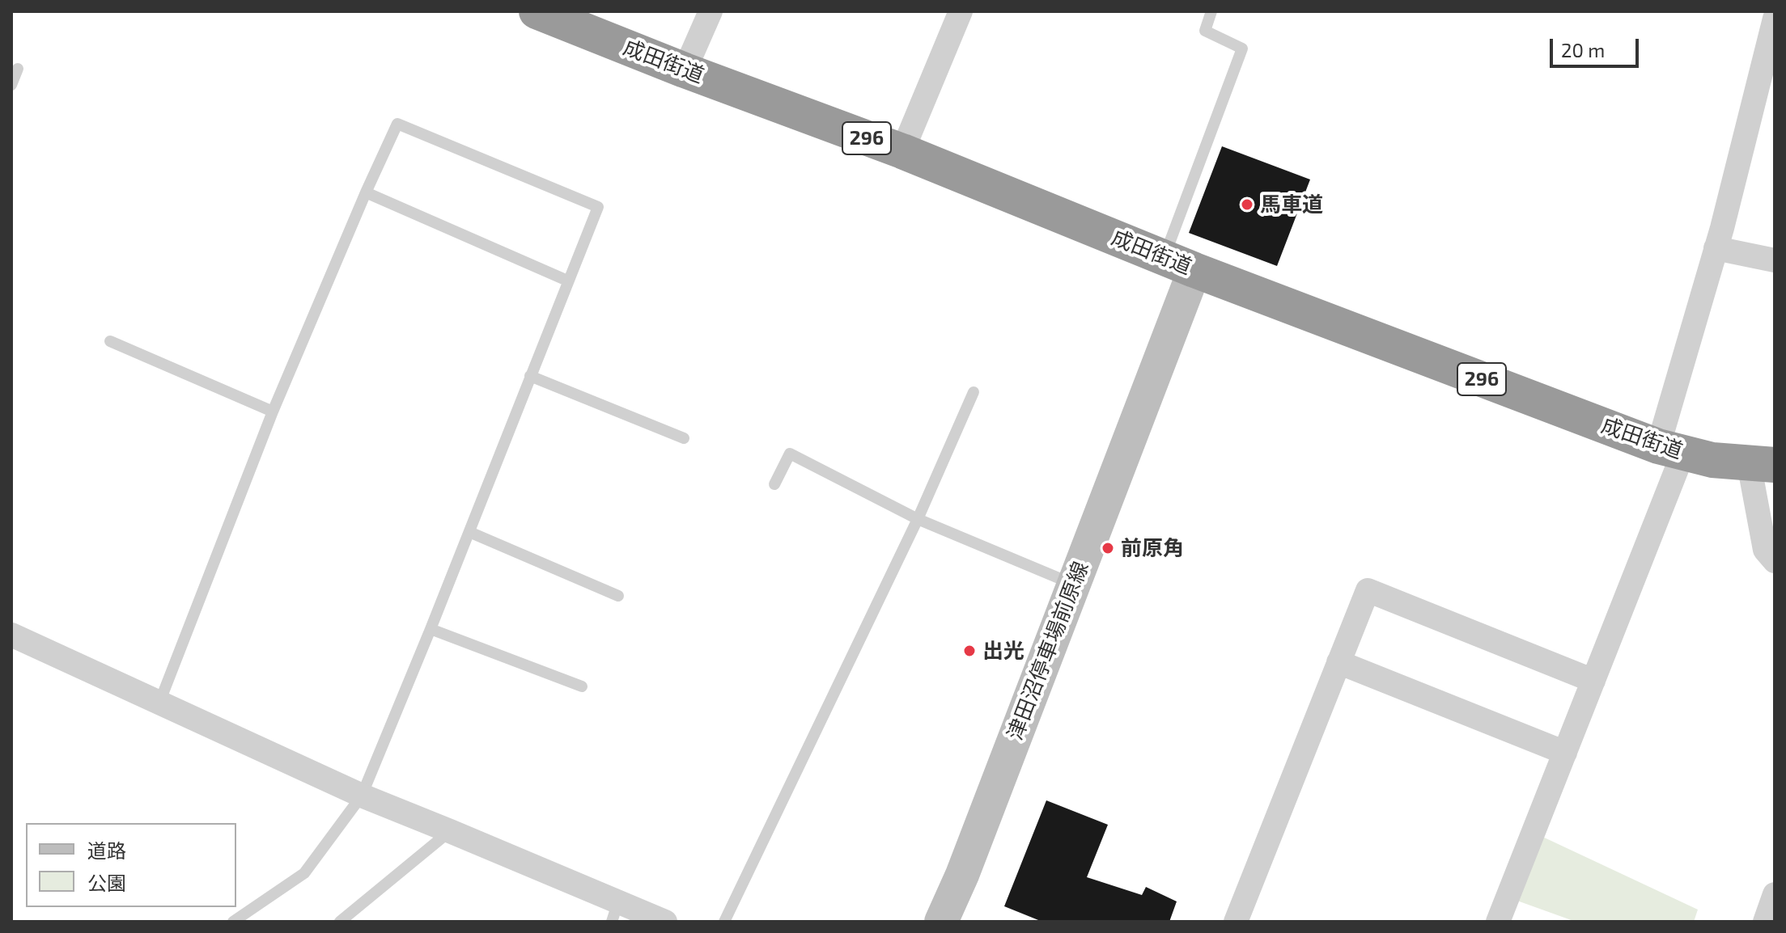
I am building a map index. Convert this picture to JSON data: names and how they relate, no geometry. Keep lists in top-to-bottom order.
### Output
{
  "streets": {
    "highway": ["成田街道", "296"],
    "main road": ["津田沼停車場前原線"]
  },
  "crossings": [
    ["成田街道", "津田沼停車場前原線"]
  ],
  "places": ["馬車道", "前原角", "出光"],
  "legend": ["道路", "公園"],
  "scale_bar": "20 m"
}
